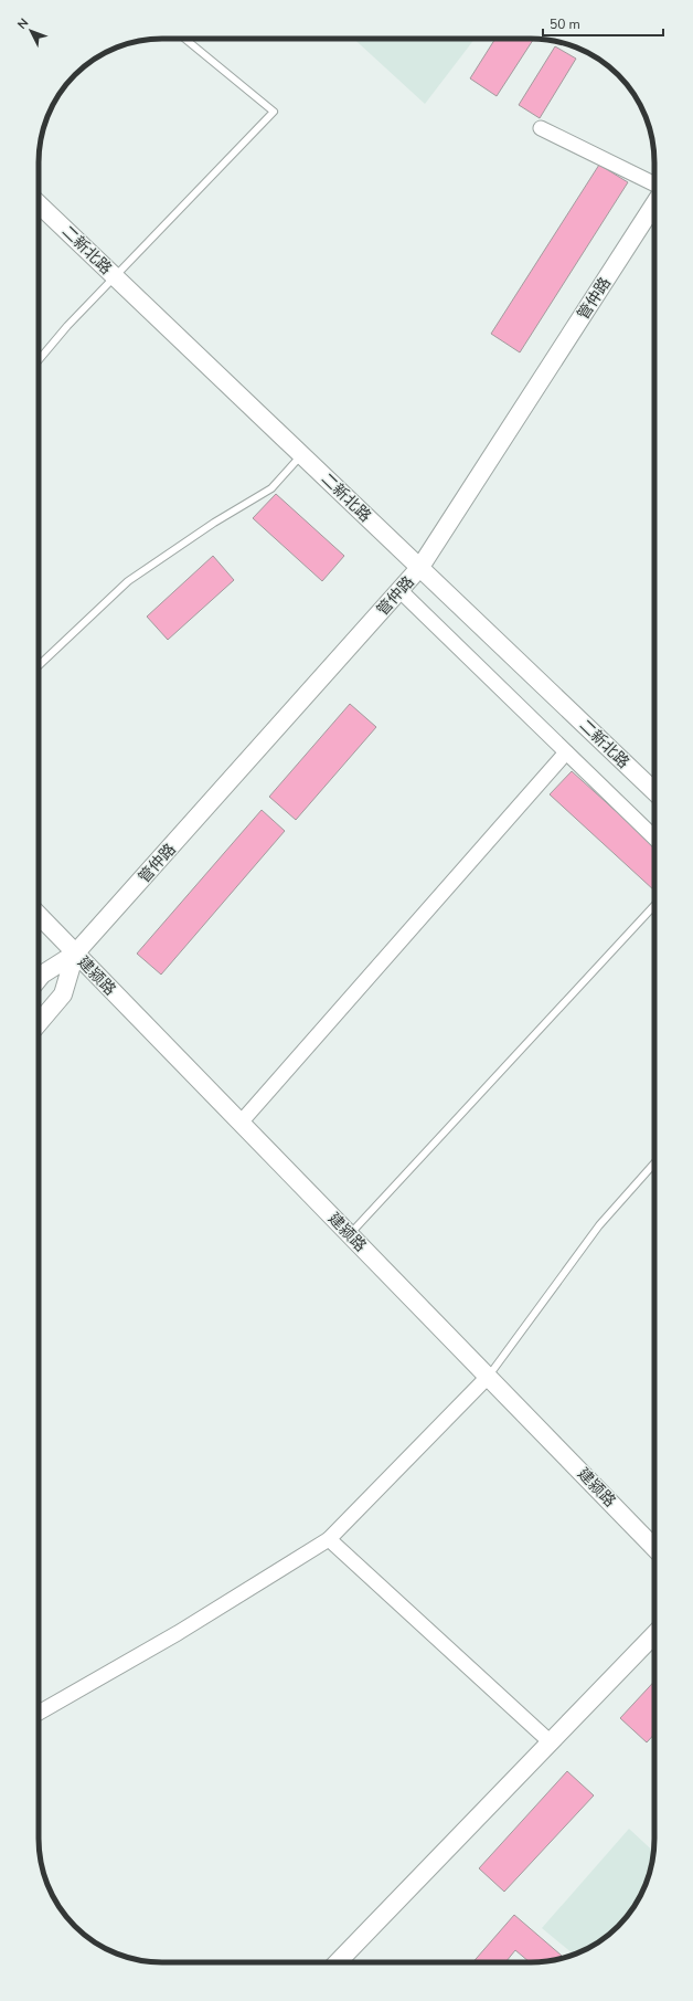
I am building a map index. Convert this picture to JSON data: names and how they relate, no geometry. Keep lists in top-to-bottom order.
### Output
{
  "streets": {
    "street": ["二新北路", "管仲路", "建颍路"]
  },
  "crossings": [
    ["二新北路", "管仲路"],
    ["管仲路", "建颍路"]
  ],
  "scale_bar": "50 m",
  "north": "top left"
}
